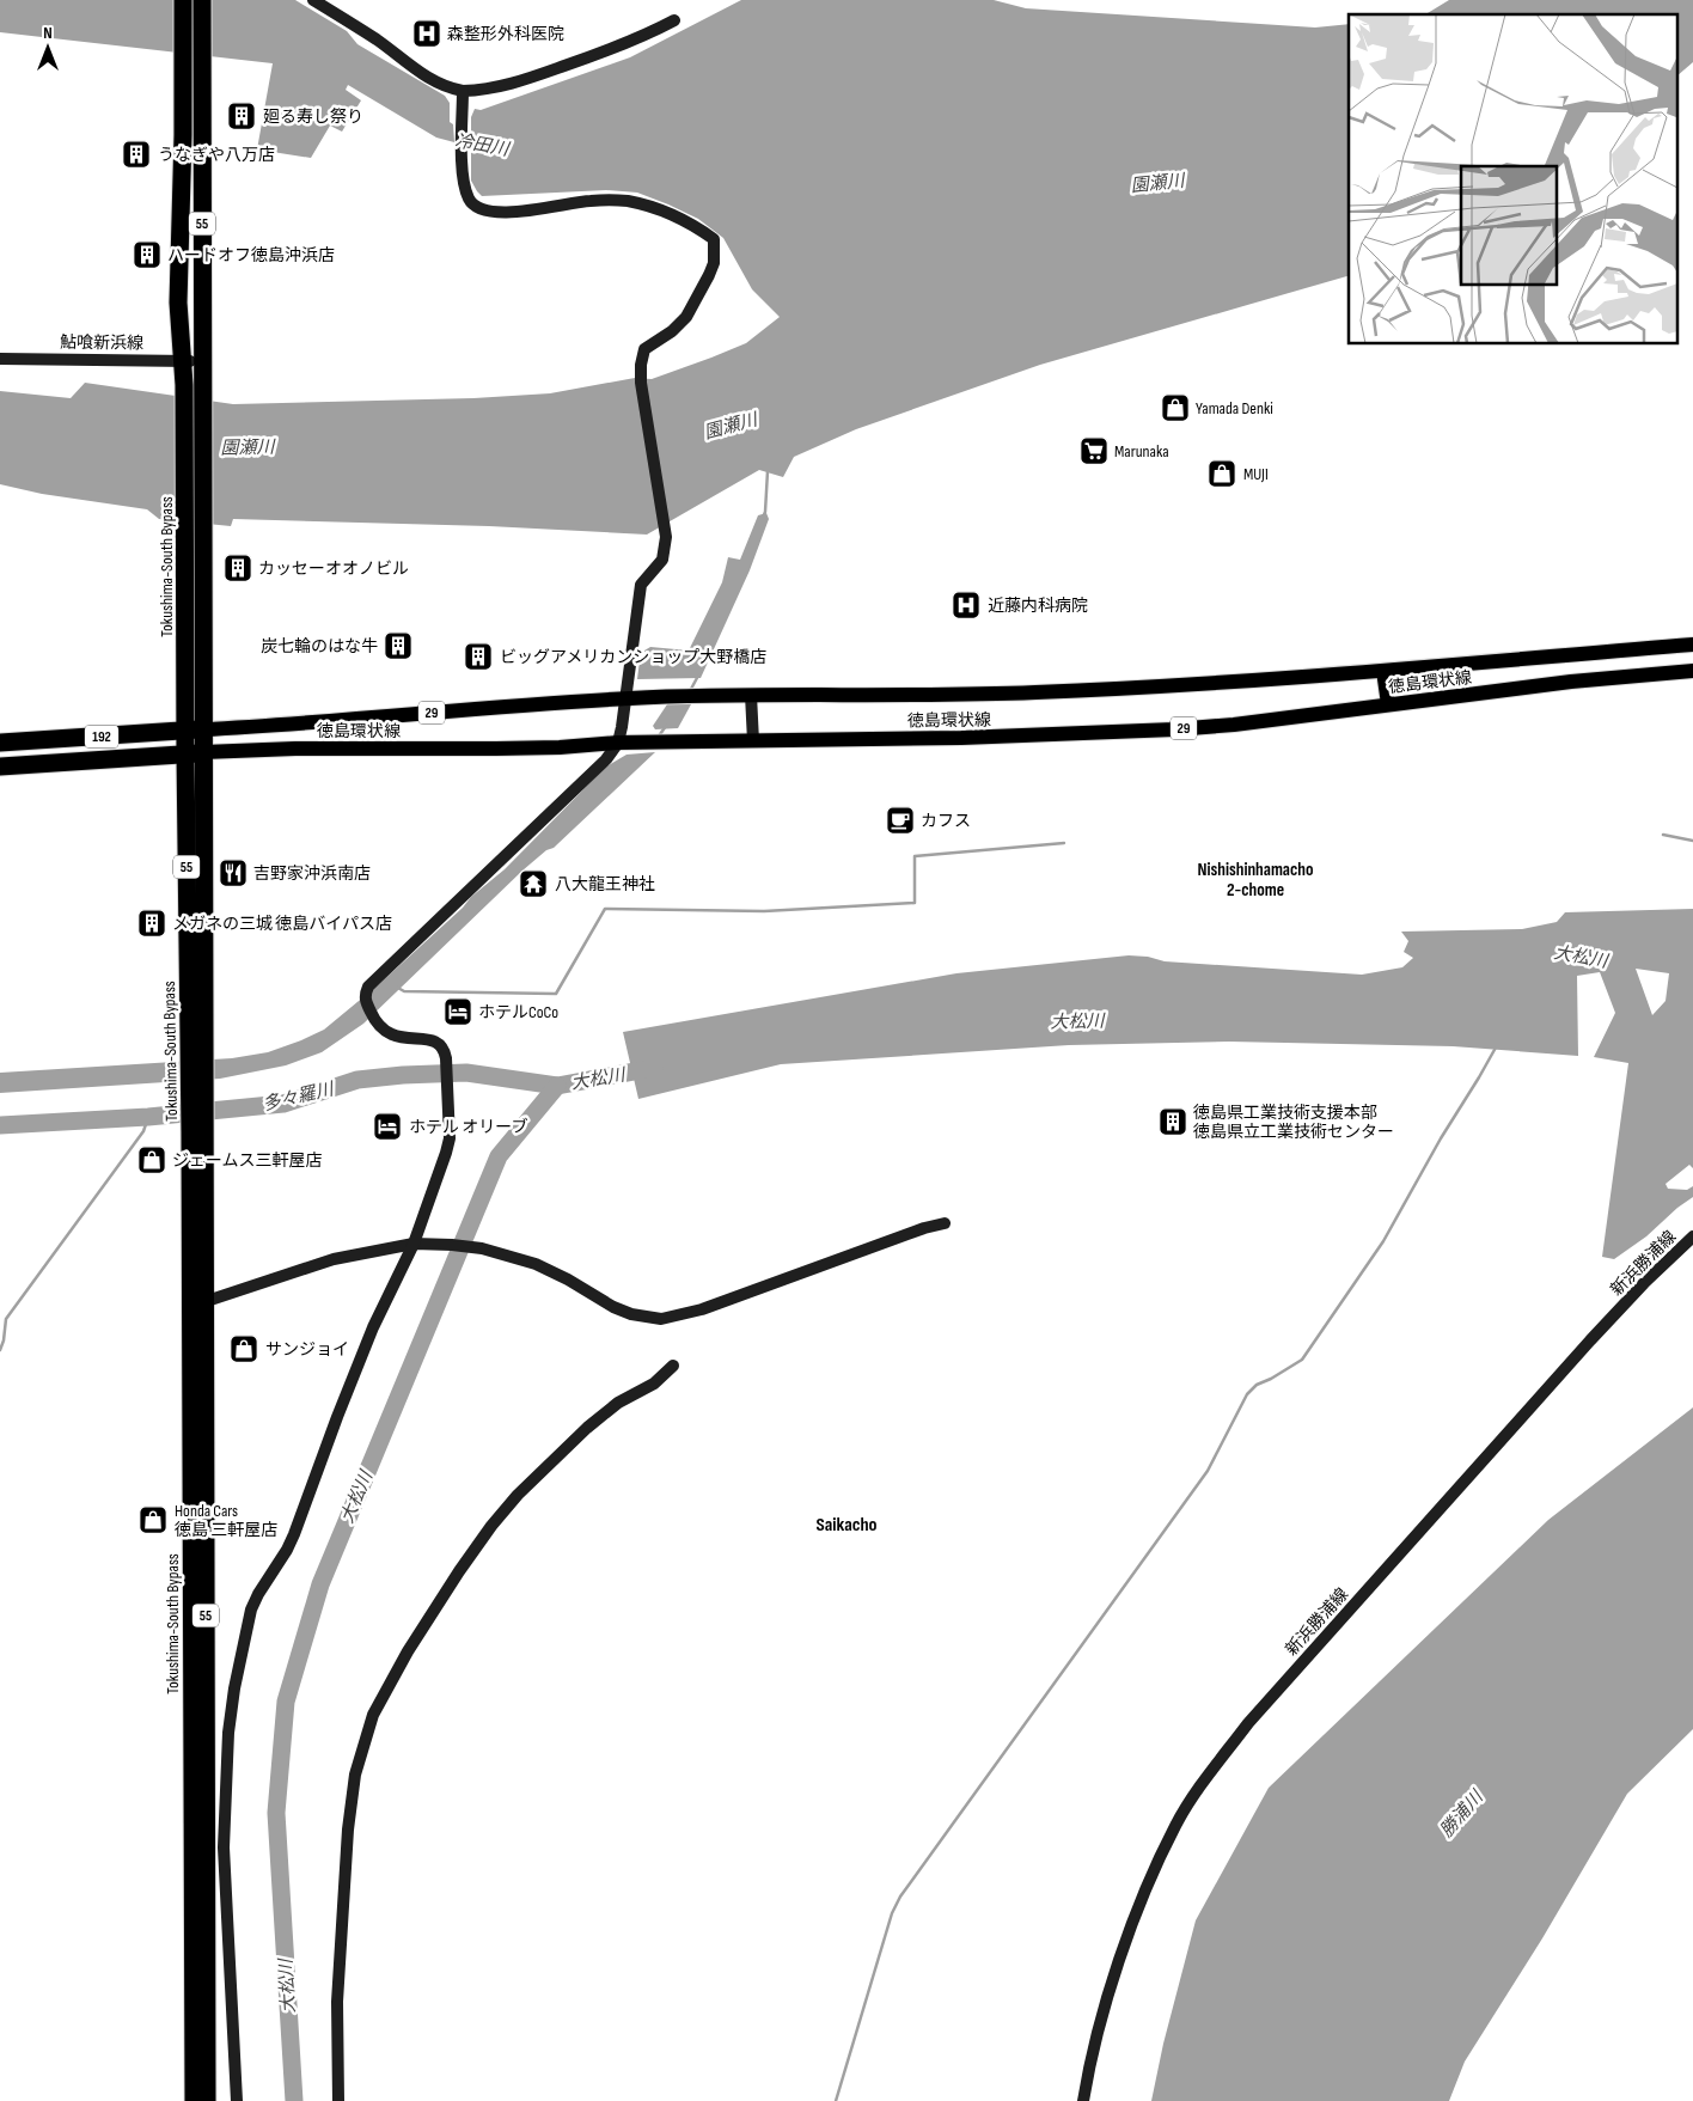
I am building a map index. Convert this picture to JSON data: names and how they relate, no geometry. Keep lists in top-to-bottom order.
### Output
{
  "streets": {
    "highway": ["55", "Tokushima-South Bypass", "192"],
    "main road": ["徳島環状線", "29"],
    "street": ["鮎喰新浜線", "新浜勝浦線"]
  },
  "crossings": [
    ["鮎喰新浜線", "Tokushima-South Bypass"],
    ["Tokushima-South Bypass", "徳島環状線"],
    ["Tokushima-South Bypass", "192"],
    ["徳島環状線", "192"]
  ],
  "districts": ["Nishishinhamacho 2-chome", "Saikacho"],
  "water": [
    "冷田川",
    "園瀬川",
    "大松川",
    "多々羅川",
    "勝浦川"
  ],
  "places": {
    "hospital": ["森整形外科医院", "近藤内科病院"],
    "building": [
      "廻る寿し祭り",
      "うなぎや八万店",
      "ハードオフ徳島沖浜店",
      "カッセーオオノビル",
      "炭七輪のはな牛",
      "ビッグアメリカンショップ大野橋店",
      "メガネの三城 徳島バイパス店",
      "徳島県工業技術支援本部 徳島県立工業技術センター"
    ],
    "shop": [
      "Yamada Denki",
      "MUJI",
      "ジェームス三軒屋店",
      "サンジョイ",
      "Honda Cars 徳島 三軒屋店"
    ],
    "supermarket": ["Marunaka"],
    "cafe": ["カフス"],
    "restaurant": ["吉野家沖浜南店"],
    "temple": ["八大龍王神社"],
    "hotel": ["ホテルCoCo", "ホテル オリーブ"]
  },
  "north": "top"
}
